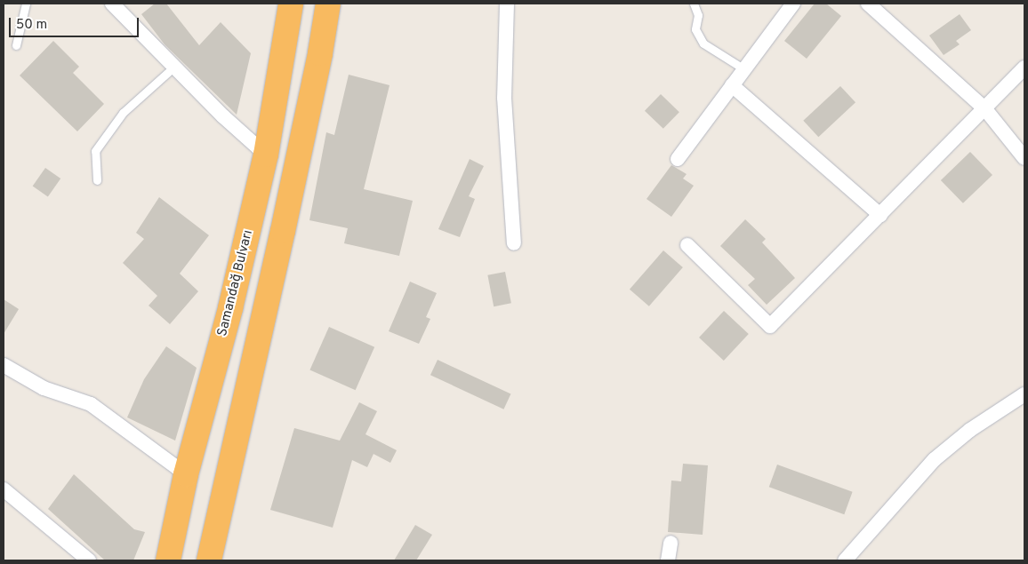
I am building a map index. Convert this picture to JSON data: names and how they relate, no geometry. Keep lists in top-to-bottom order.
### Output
{
  "streets": {
    "highway": ["Samandağ Bulvarı"]
  },
  "scale_bar": "50 m"
}
